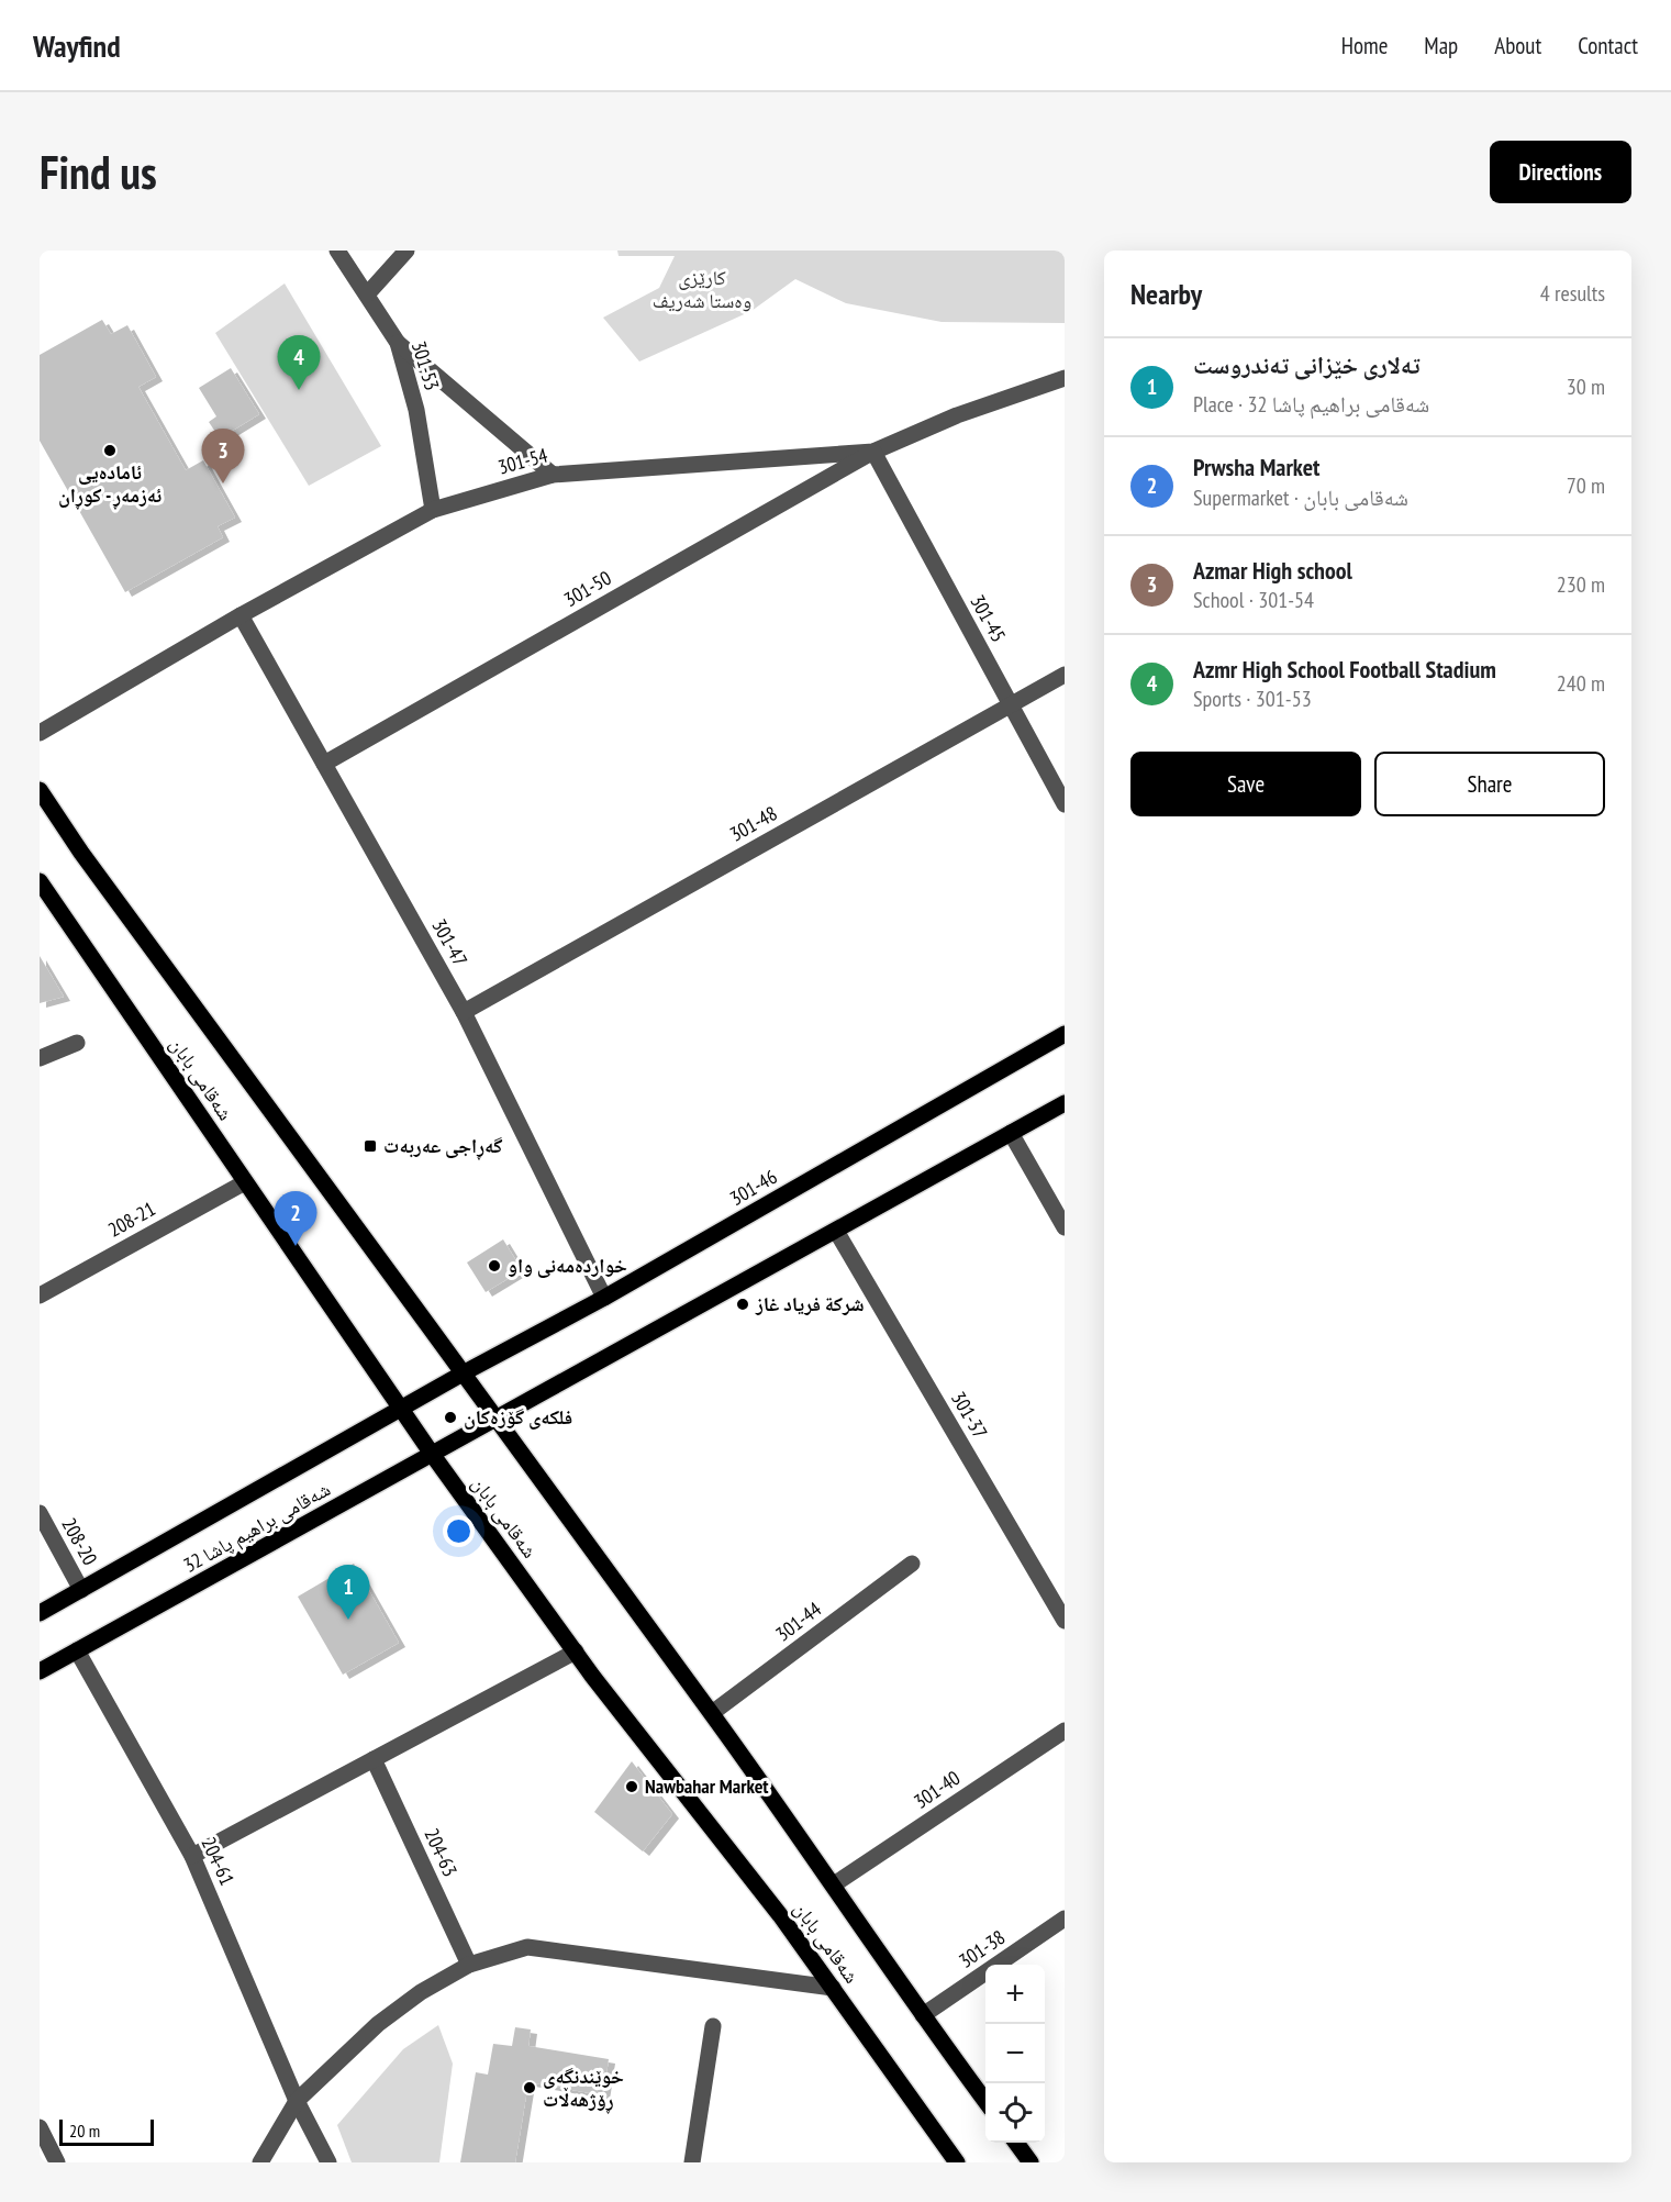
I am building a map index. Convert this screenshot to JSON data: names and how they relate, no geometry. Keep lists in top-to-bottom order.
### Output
{
  "streets": {
    "main road": ["شەقامی بابان", "301-46", "شەقامی براهیم پاشا 32"],
    "street": [
      "301-53",
      "301-54",
      "301-50",
      "301-45",
      "301-48",
      "301-47",
      "208-21",
      "301-37",
      "208-20",
      "301-44",
      "301-40",
      "204-63",
      "204-61",
      "301-38"
    ]
  },
  "crossings": [
    ["301-53", "301-54"],
    ["301-54", "301-50"],
    ["301-54", "301-45"],
    ["301-54", "301-47"],
    ["301-50", "301-45"],
    ["301-50", "301-47"],
    ["301-45", "301-48"],
    ["301-48", "301-47"],
    ["301-47", "301-46"],
    ["شەقامی بابان", "208-21"],
    ["شەقامی بابان", "شەقامی براهیم پاشا 32"],
    ["301-46", "شەقامی براهیم پاشا 32"],
    ["شەقامی براهیم پاشا 32", "208-20"],
    ["شەقامی براهیم پاشا 32", "204-61"]
  ],
  "parks": ["کارێزی وەستا شەریف"],
  "places": {
    "other": [
      "ئامادەیی ئەزمەڕ - کوڕان",
      "خواردەمەنی واو",
      "شرکة فرياد غاز",
      "فلکەی گۆزەکان",
      "Nawbahar Market",
      "خوێندنگەی ڕۆژهەڵات"
    ],
    "transit": ["گەڕاجی عەربەت"]
  },
  "scale_bar": "20 m",
  "page": {
    "header": "Wayfind",
    "nav": [
      "Home",
      "Map",
      "About",
      "Contact"
    ],
    "buttons": [
      "Directions",
      ["Save", "Share"]
    ],
    "title": "Find us",
    "heading": ["Nearby", "4 results"],
    "pins": [
      "4",
      "3",
      "2",
      "1"
    ],
    "list": [
      {
        "mark": "1",
        "name": "تەلاری خێزانی تەندروست",
        "note": "Place · شەقامی براهیم پاشا 32",
        "value": "30 m"
      },
      {
        "mark": "2",
        "name": "Prwsha Market",
        "note": "Supermarket · شەقامی بابان",
        "value": "70 m"
      },
      {
        "mark": "3",
        "name": "Azmar High school",
        "note": "School · 301-54",
        "value": "230 m"
      },
      {
        "mark": "4",
        "name": "Azmr High School Football Stadium",
        "note": "Sports · 301-53",
        "value": "240 m"
      }
    ],
    "map_buttons": ["+", "−"],
    "scale": "20 m"
  }
}
